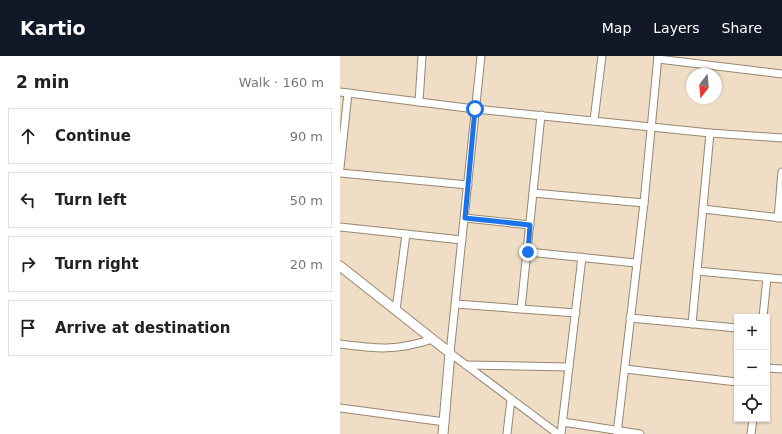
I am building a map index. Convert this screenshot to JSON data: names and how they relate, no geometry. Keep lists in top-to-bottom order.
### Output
{
  "north": "bottom",
  "page": {
    "header": "Kartio",
    "nav": ["Map", "Layers", "Share"],
    "heading": ["2 min", "Walk · 160 m"],
    "list": [
      ["Continue", "90 m"],
      ["Turn left", "50 m"],
      ["Turn right", "20 m"],
      "Arrive at destination"
    ],
    "map_buttons": ["+", "−"]
  }
}
